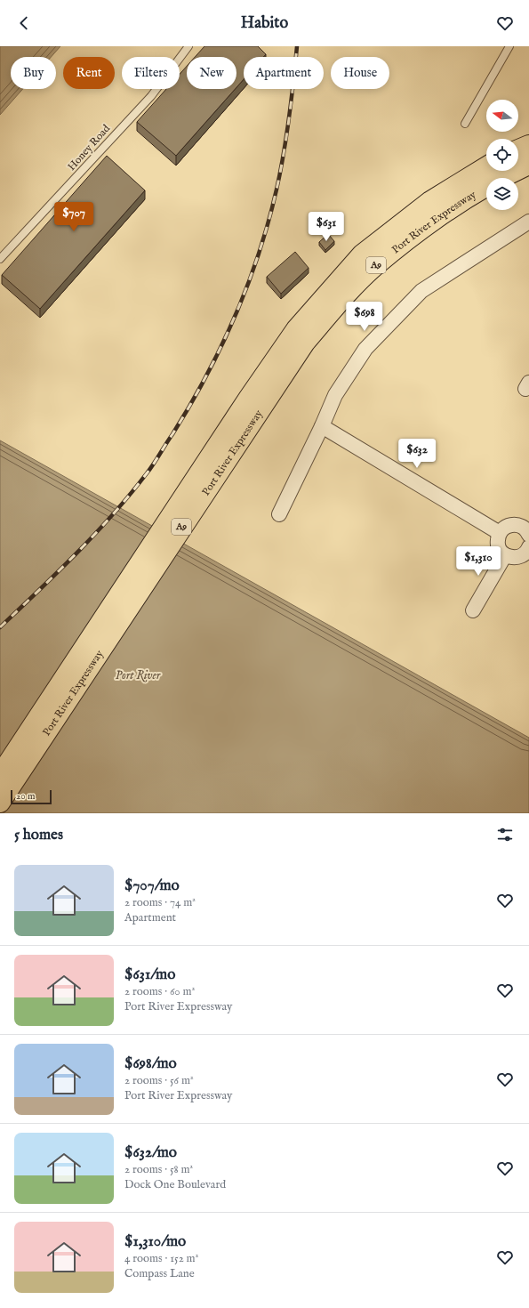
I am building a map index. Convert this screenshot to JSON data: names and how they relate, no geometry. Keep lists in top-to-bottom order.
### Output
{
  "streets": {
    "highway": ["Port River Expressway", "A9"],
    "lane": ["Honey Road"]
  },
  "water": ["Port River"],
  "scale_bar": "20 m",
  "north": "left",
  "page": {
    "header": "Habito",
    "chip": [
      "Buy",
      "Rent",
      "Filters",
      "New",
      "Apartment",
      "House"
    ],
    "price": [
      "$707",
      "$631",
      "$698",
      "$632",
      "$1,310"
    ],
    "scale": "20 m",
    "heading": "5 homes",
    "list": [
      {
        "name": "$707/mo",
        "note": "2 rooms · 74 m² · Apartment"
      },
      {
        "name": "$631/mo",
        "note": "2 rooms · 60 m² · Port River Expressway"
      },
      {
        "name": "$698/mo",
        "note": "2 rooms · 56 m² · Port River Expressway"
      },
      {
        "name": "$632/mo",
        "note": "2 rooms · 58 m² · Dock One Boulevard"
      },
      {
        "name": "$1,310/mo",
        "note": "4 rooms · 152 m² · Compass Lane"
      }
    ]
  }
}
